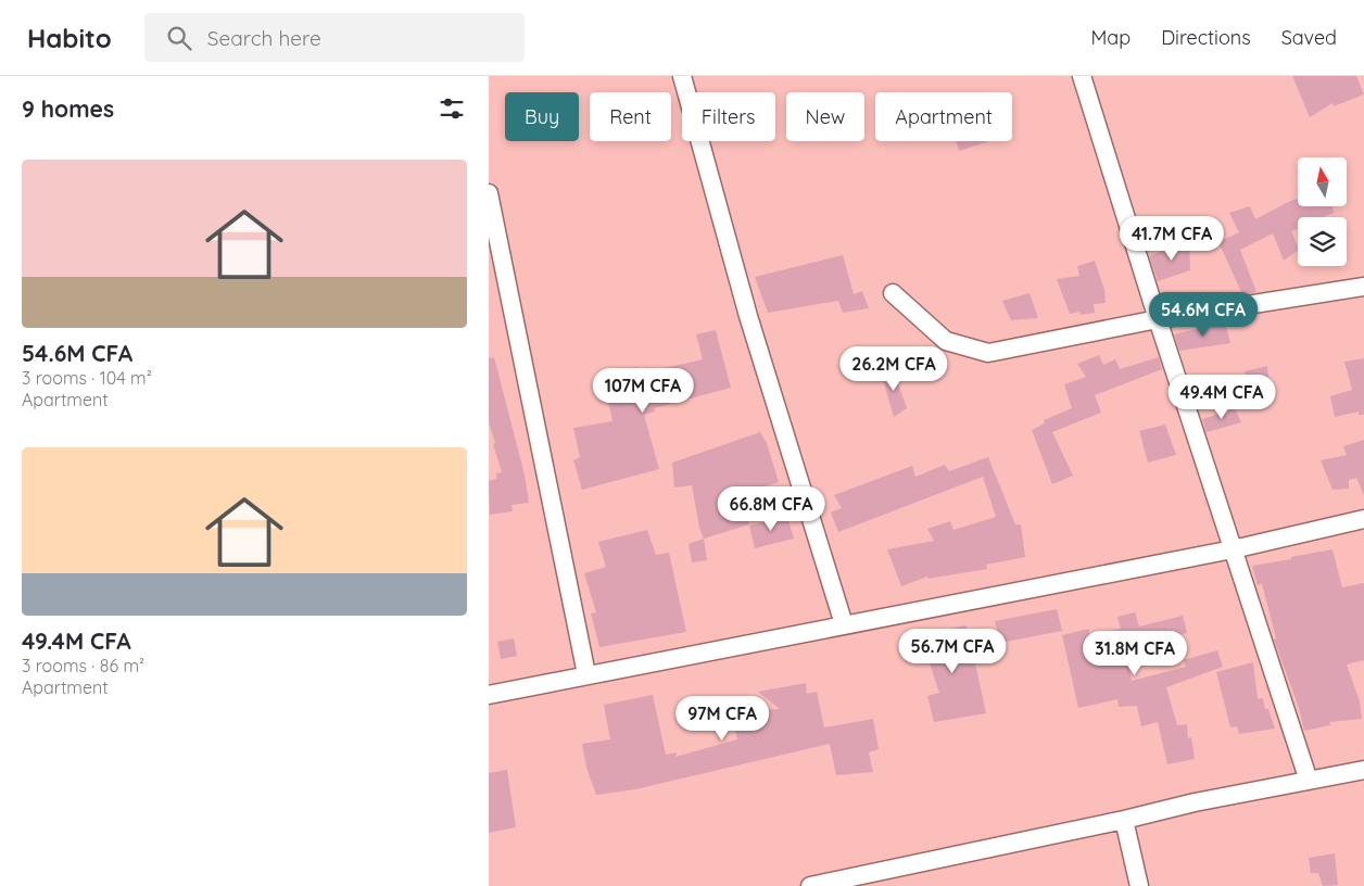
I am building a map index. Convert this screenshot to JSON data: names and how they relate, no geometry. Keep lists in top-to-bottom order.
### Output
{
  "north": "top",
  "page": {
    "header": "Habito",
    "search": "Search here",
    "nav": ["Map", "Directions", "Saved"],
    "heading": "9 homes",
    "chip": [
      "Buy",
      "Rent",
      "Filters",
      "New",
      "Apartment"
    ],
    "list": [
      {
        "name": "54.6M CFA",
        "note": "3 rooms · 104 m² · Apartment"
      },
      {
        "name": "49.4M CFA",
        "note": "3 rooms · 86 m² · Apartment"
      }
    ],
    "price": [
      "41.7M CFA",
      "54.6M CFA",
      "26.2M CFA",
      "107M CFA",
      "49.4M CFA",
      "66.8M CFA",
      "56.7M CFA",
      "31.8M CFA",
      "97M CFA"
    ]
  }
}
